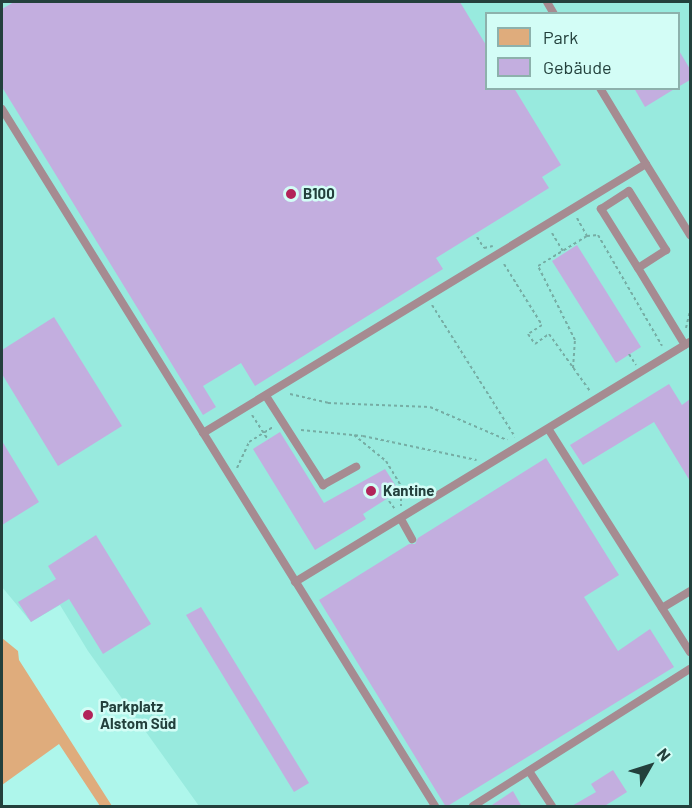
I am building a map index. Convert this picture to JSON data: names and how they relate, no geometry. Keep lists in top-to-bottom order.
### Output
{
  "places": ["B100", "Kantine", "Parkplatz Alstom Süd"],
  "legend": ["Park", "Gebäude"],
  "north": "top right"
}
